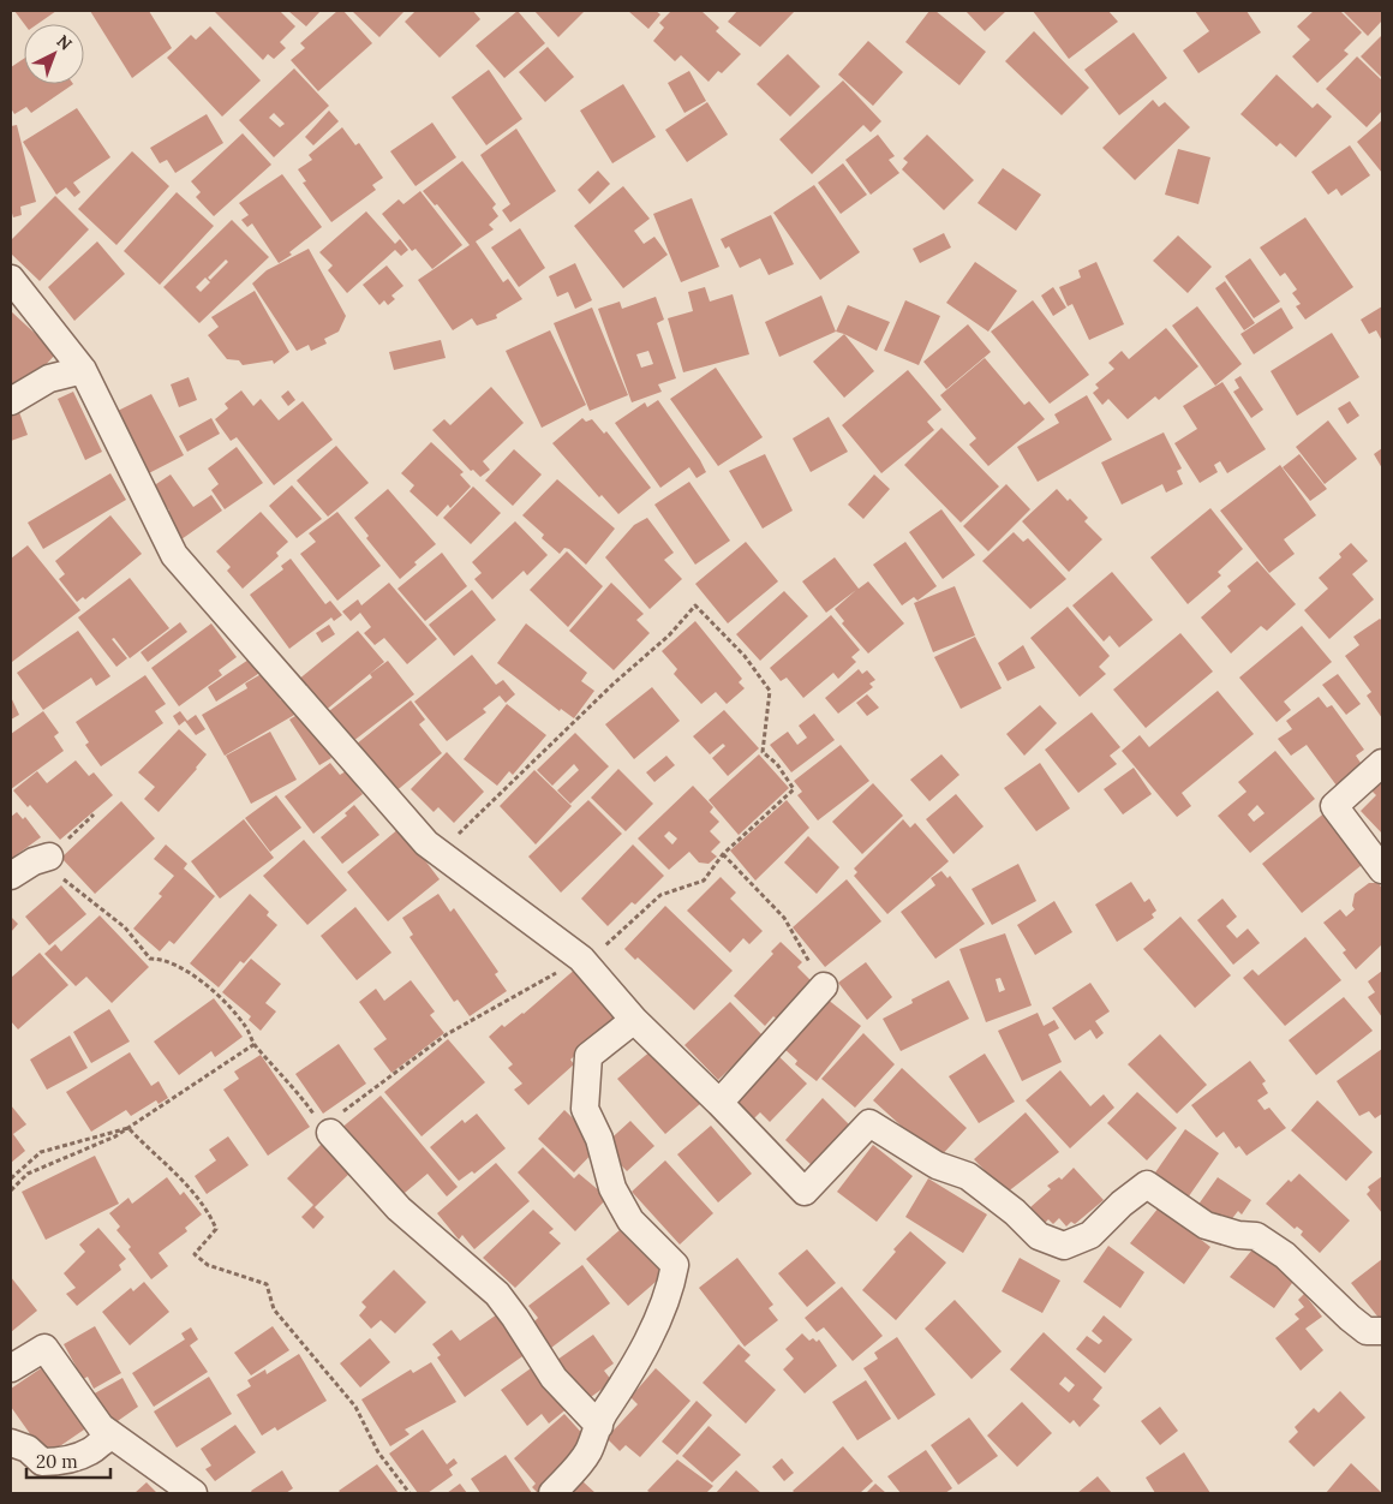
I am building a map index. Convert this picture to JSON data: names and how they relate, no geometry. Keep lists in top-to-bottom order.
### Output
{
  "scale_bar": "20 m",
  "north": "top right"
}
